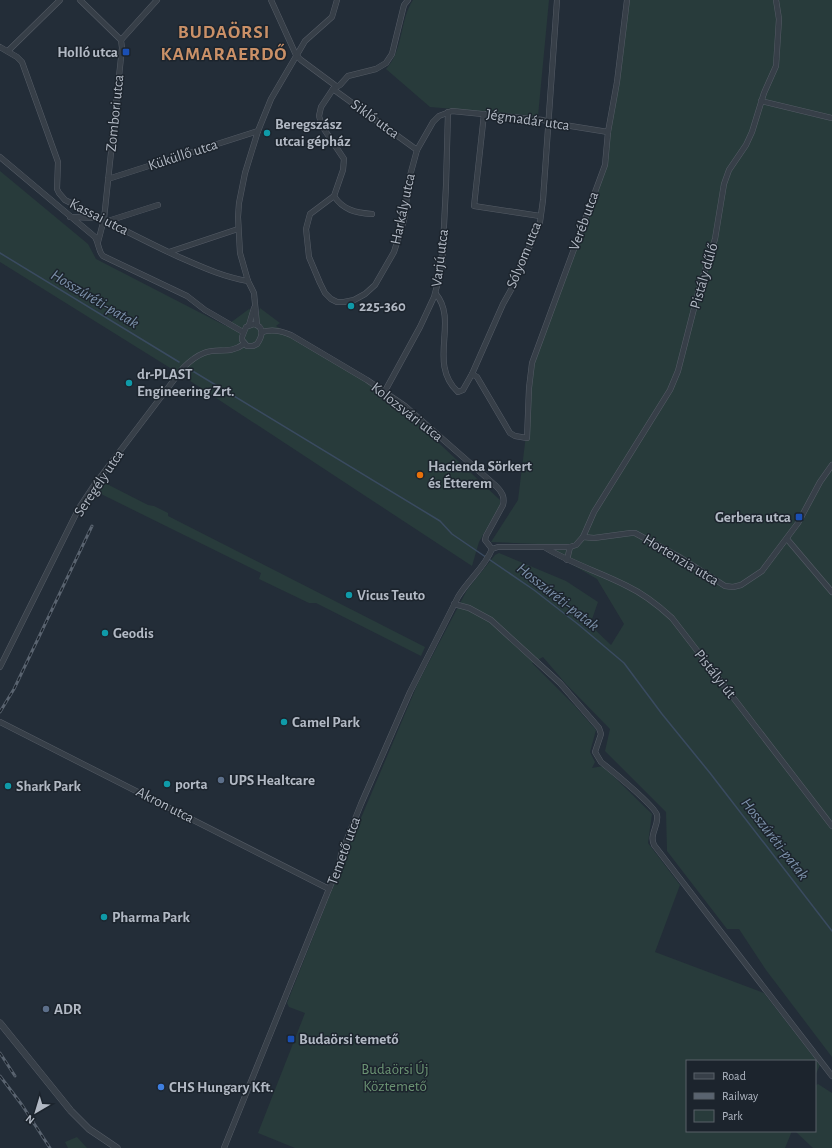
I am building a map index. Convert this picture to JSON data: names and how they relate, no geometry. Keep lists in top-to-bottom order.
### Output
{
  "streets": {
    "street": [
      "Zombori utca",
      "Sikló utca",
      "Jégmadár utca",
      "Küküllő utca",
      "Harkály utca",
      "Kassai utca",
      "Veréb utca",
      "Sólyom utca",
      "Varjú utca",
      "Pistály dűlő",
      "Kolozsvári utca",
      "Seregély utca",
      "Hortenzia utca",
      "Pistályi út",
      "Akron utca",
      "Temető utca"
    ]
  },
  "crossings": [
    ["Zombori utca", "Küküllő utca"],
    ["Zombori utca", "Kassai utca"],
    ["Sikló utca", "Harkály utca"],
    ["Jégmadár utca", "Harkály utca"],
    ["Jégmadár utca", "Veréb utca"],
    ["Jégmadár utca", "Sólyom utca"],
    ["Jégmadár utca", "Varjú utca"],
    ["Harkály utca", "Varjú utca"],
    ["Veréb utca", "Sólyom utca"],
    ["Sólyom utca", "Varjú utca"],
    ["Varjú utca", "Kolozsvári utca"],
    ["Pistály dűlő", "Hortenzia utca"],
    ["Kolozsvári utca", "Seregély utca"],
    ["Kolozsvári utca", "Temető utca"],
    ["Akron utca", "Temető utca"]
  ],
  "districts": ["BUDAÖRSI KAMARAERDŐ"],
  "water": ["Hosszúréti-patak"],
  "parks": ["Budaörsi Új Köztemető"],
  "places": {
    "transit": ["Holló utca", "Gerbera utca", "Budaörsi temető"],
    "other": [
      "Beregszász utcai gépház",
      "225-360",
      "dr-PLAST Engineering Zrt.",
      "Hacienda Sörkert és Étterem",
      "Vicus Teuto",
      "Geodis",
      "Camel Park",
      "UPS Healtcare",
      "porta",
      "Shark Park",
      "Pharma Park",
      "ADR",
      "CHS Hungary Kft."
    ]
  },
  "legend": ["Road", "Railway", "Park"],
  "north": "bottom left"
}
